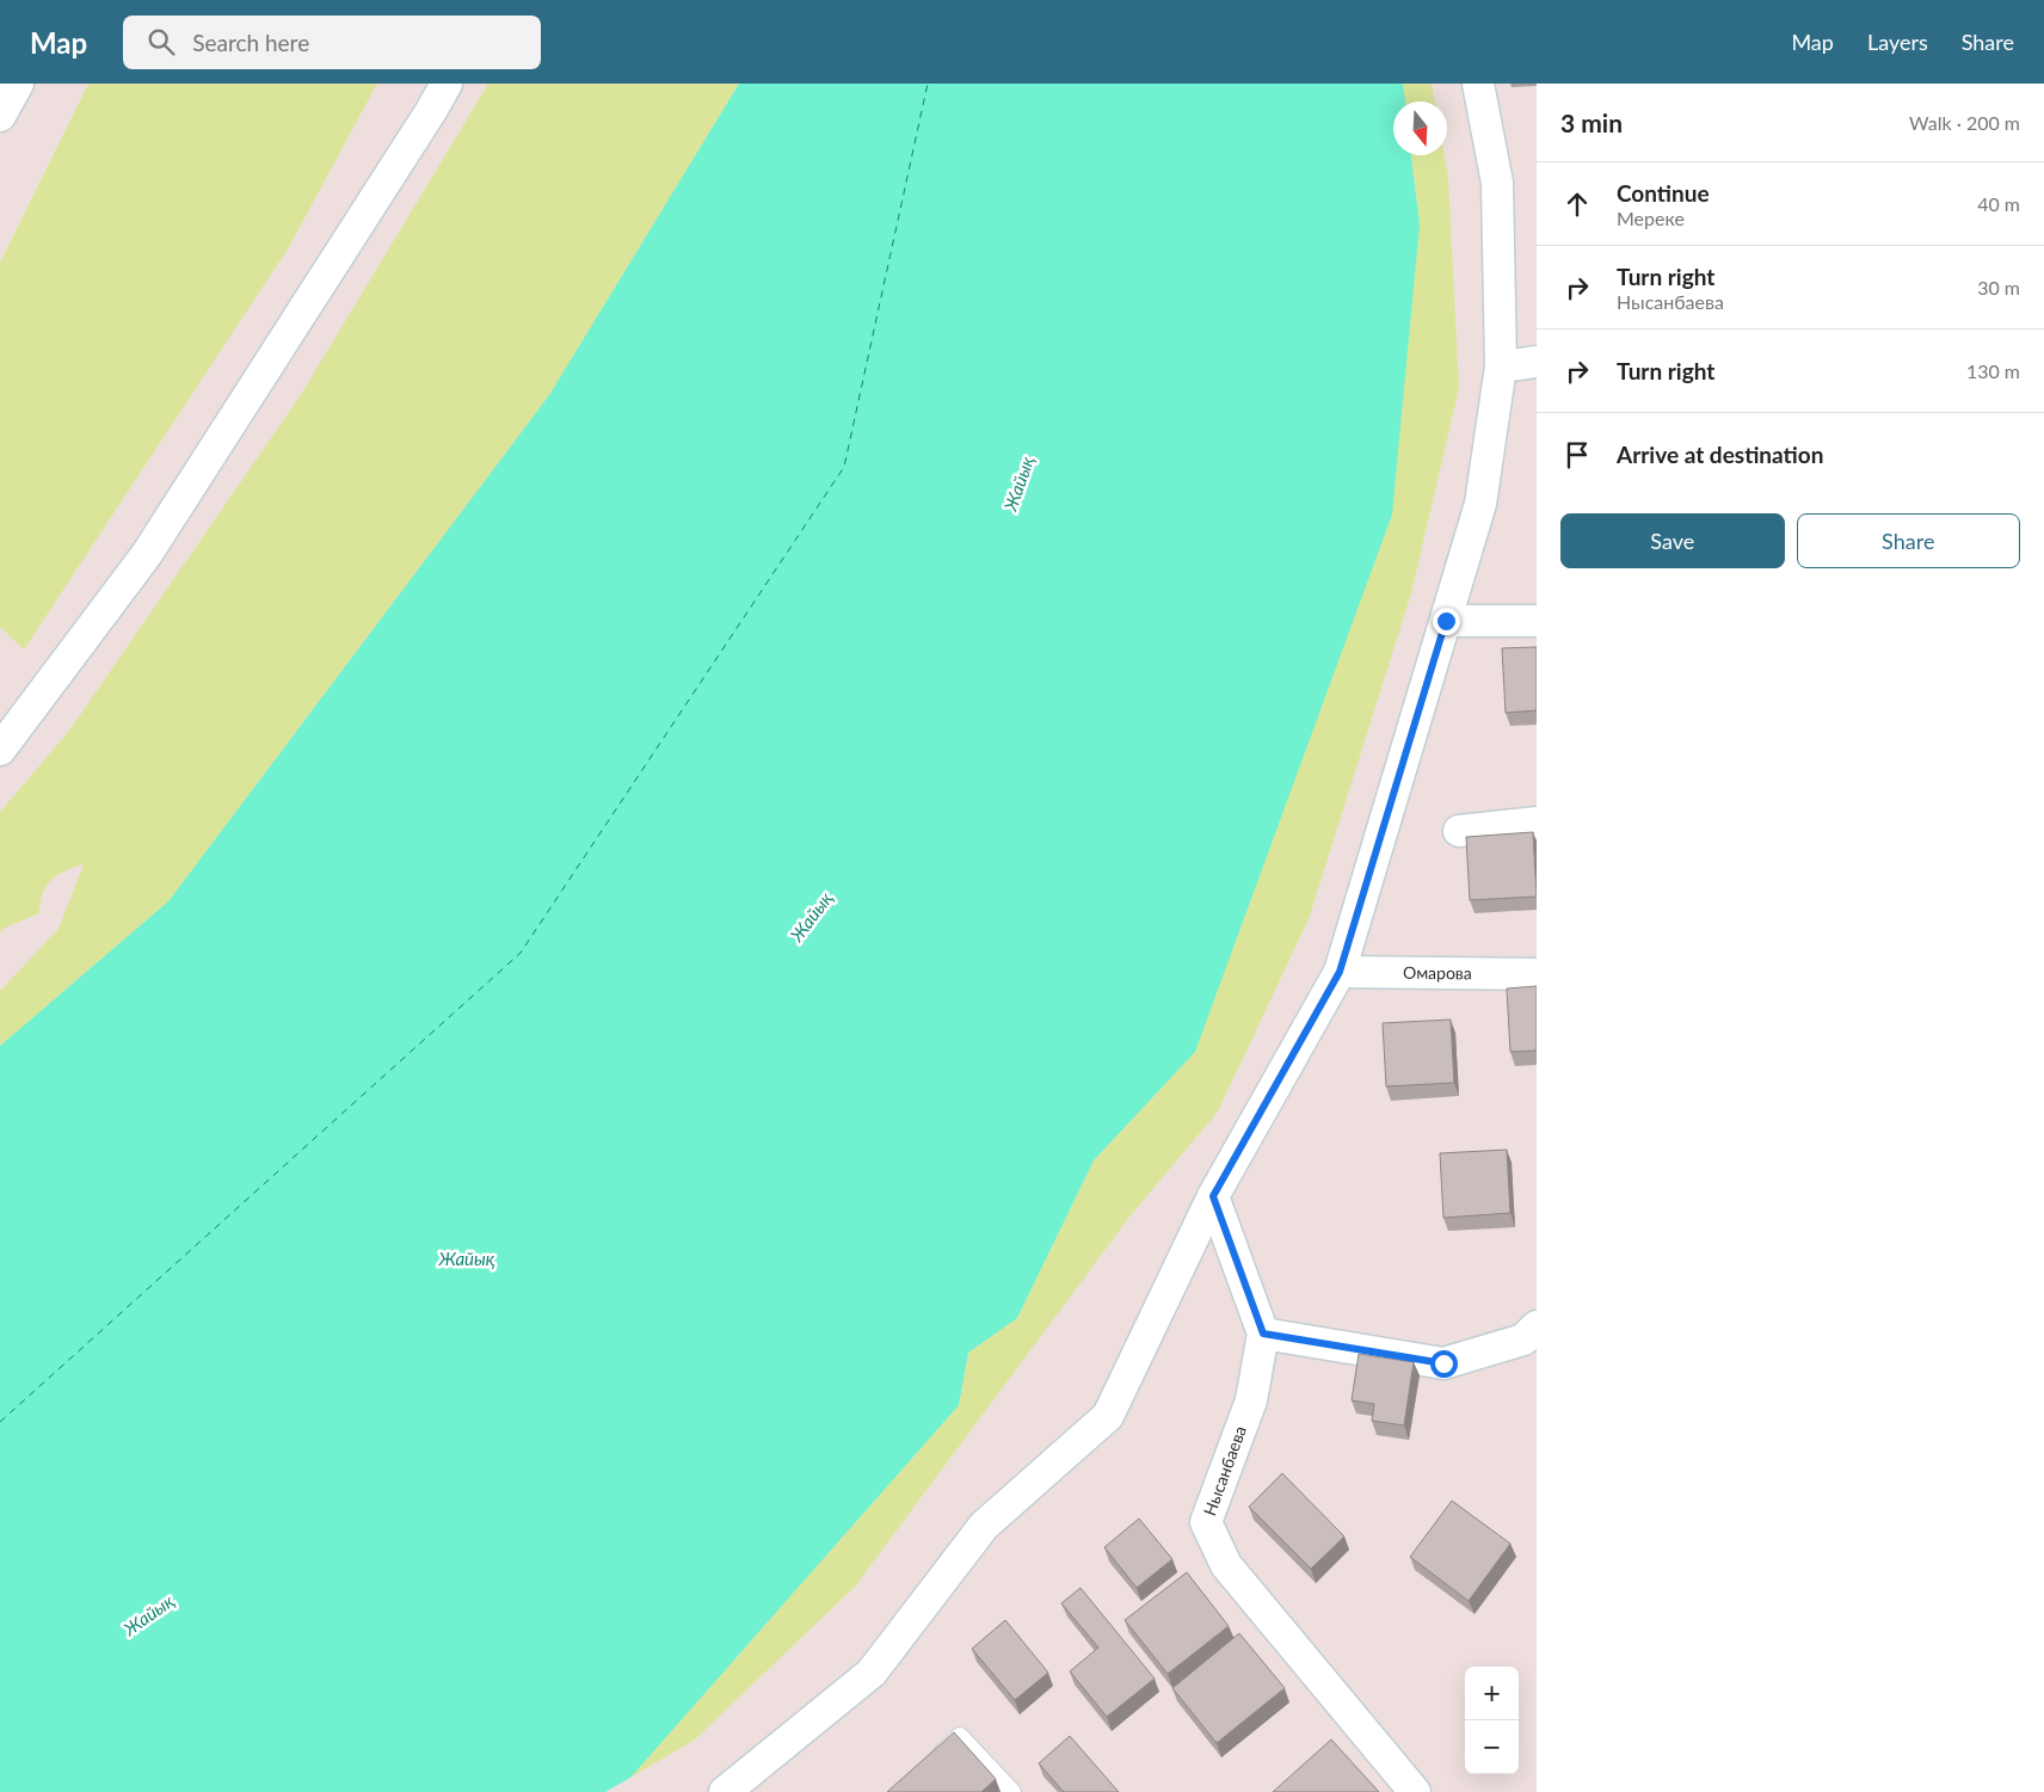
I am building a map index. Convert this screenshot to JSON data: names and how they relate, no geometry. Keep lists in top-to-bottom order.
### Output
{
  "streets": {
    "street": ["Омарова", "Нысанбаева"]
  },
  "water": ["Жайық"],
  "north": "bottom",
  "page": {
    "header": "Map",
    "search": "Search here",
    "nav": ["Map", "Layers", "Share"],
    "heading": ["3 min", "Walk · 200 m"],
    "list": [
      ["Continue", "Мереке", "40 m"],
      ["Turn right", "Нысанбаева", "30 m"],
      ["Turn right", "130 m"],
      "Arrive at destination"
    ],
    "buttons": ["Save", "Share"],
    "map_buttons": ["+", "−"]
  }
}
